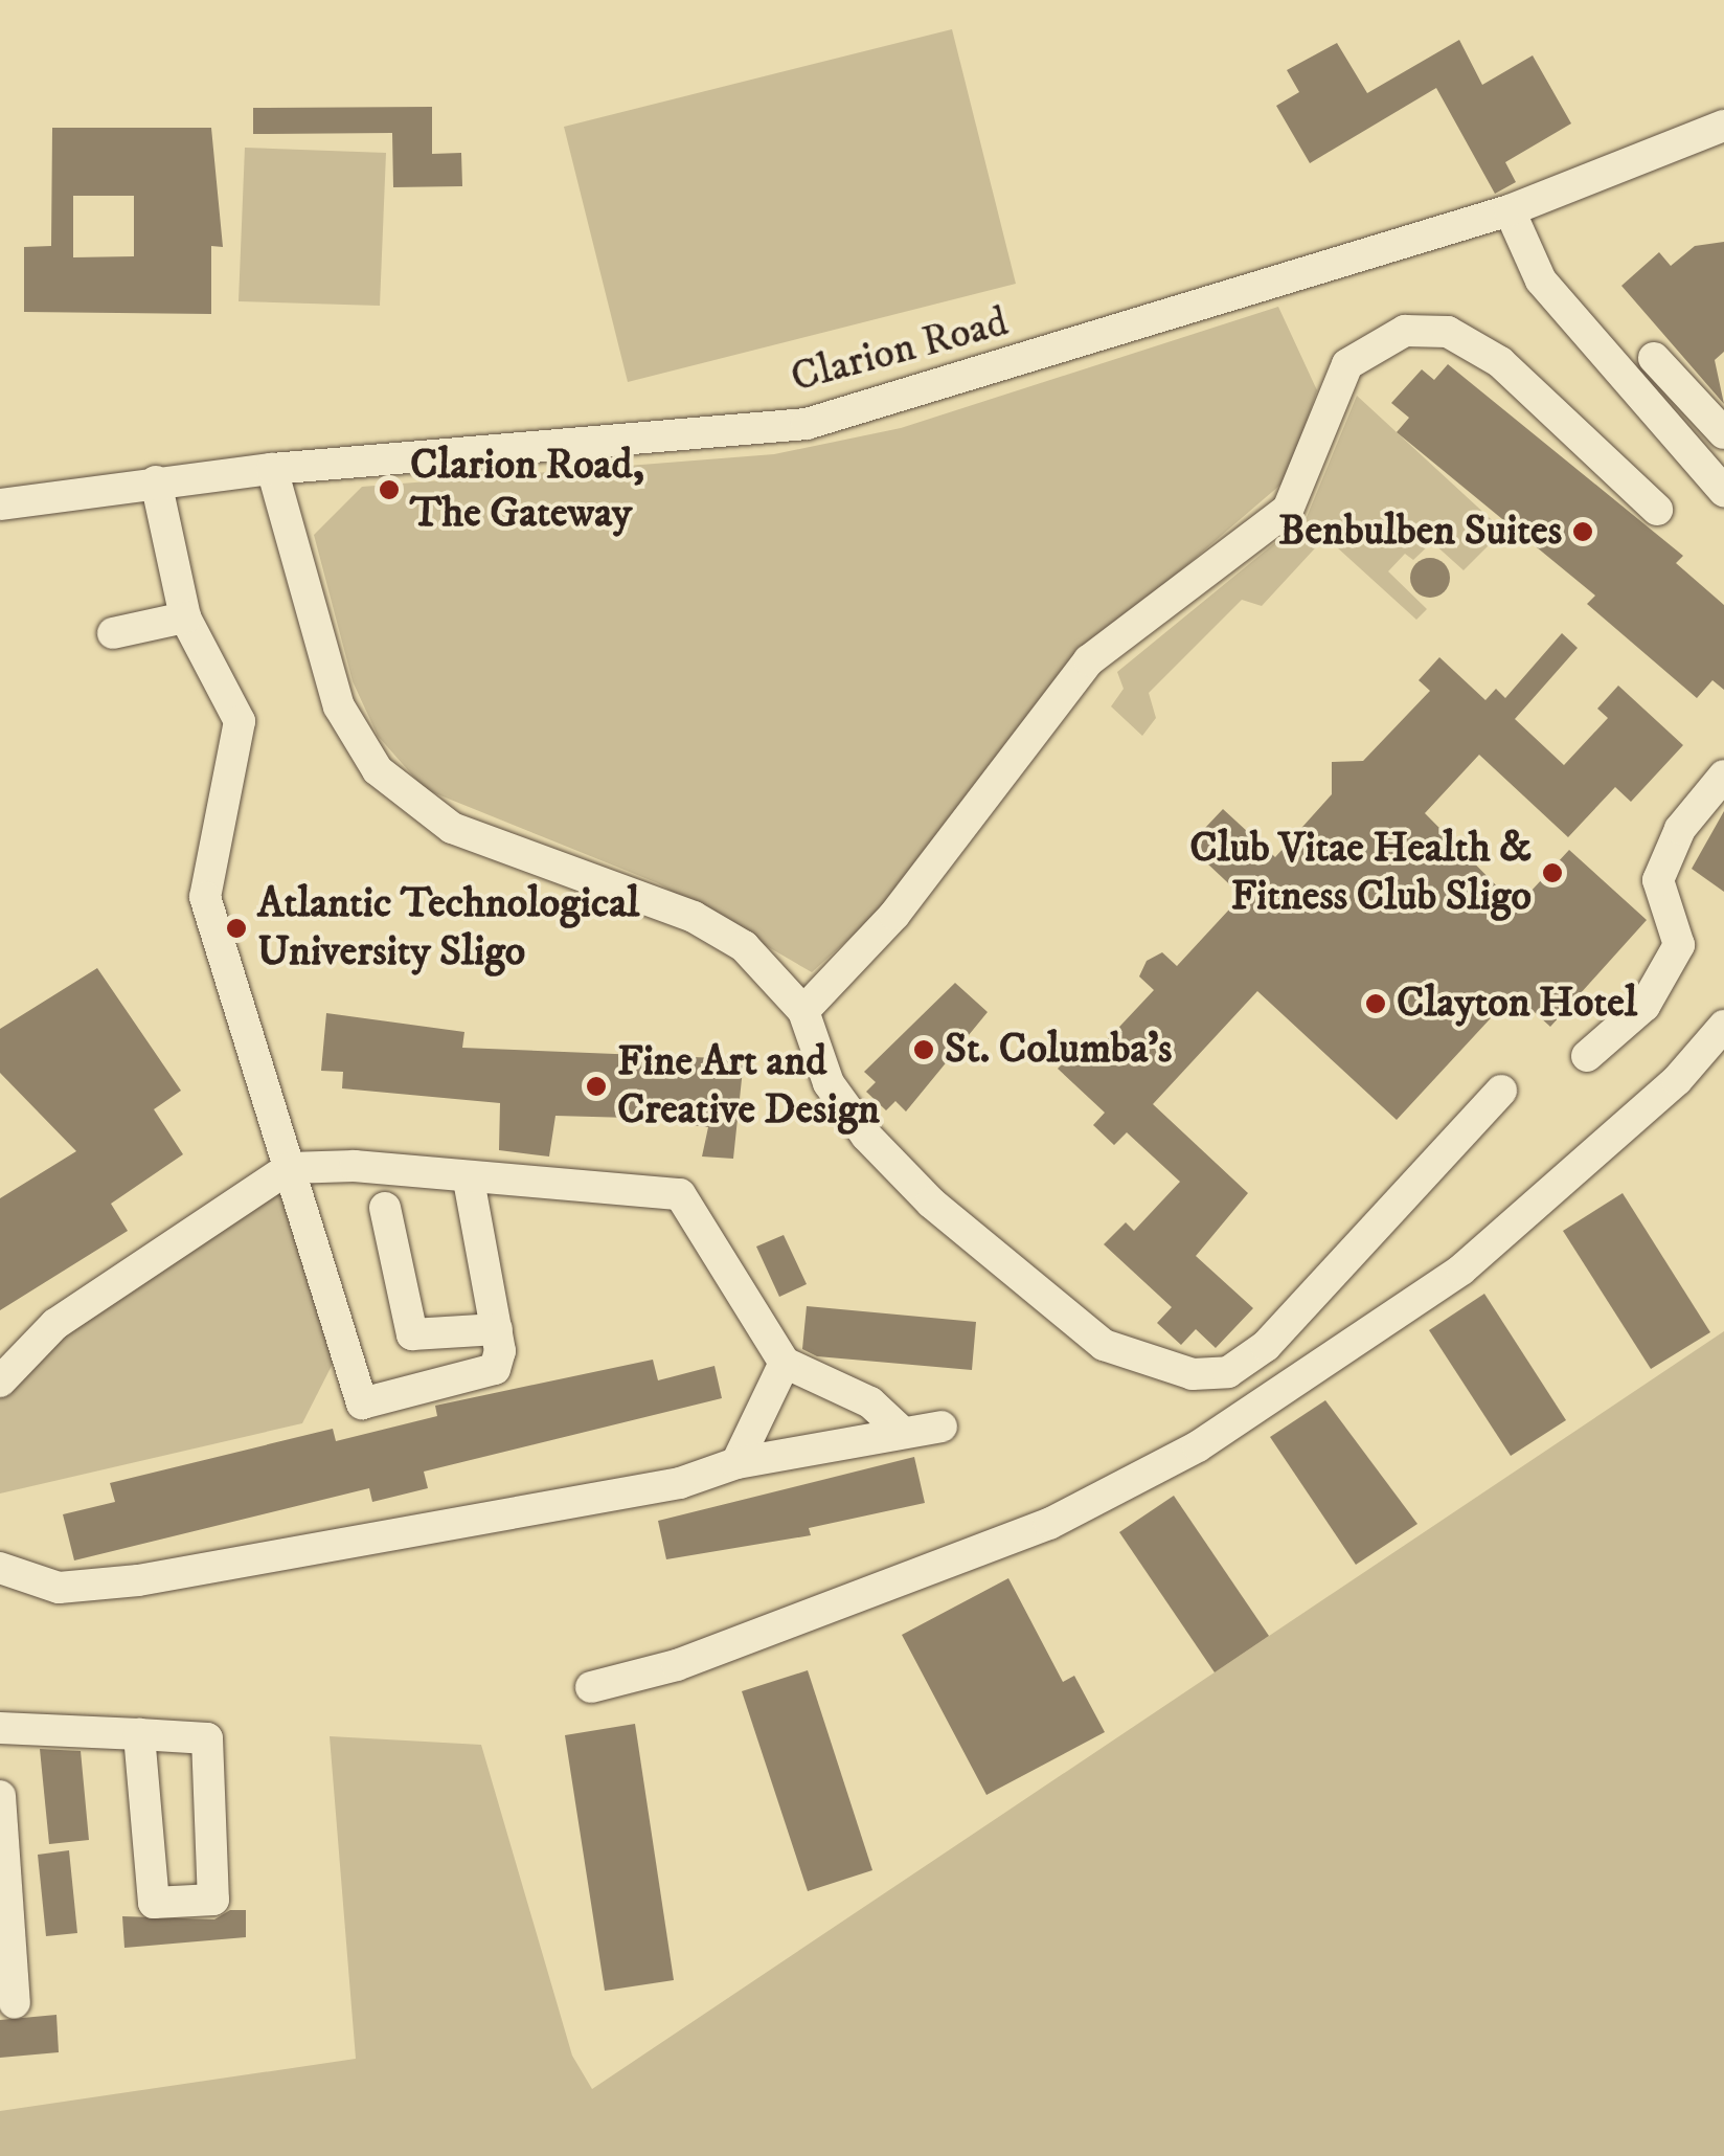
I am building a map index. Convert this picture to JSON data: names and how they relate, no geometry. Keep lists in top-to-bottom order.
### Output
{
  "streets": {
    "street": ["Clarion Road"]
  },
  "places": [
    "Clarion Road, The Gateway",
    "Benbulben Suites",
    "Club Vitae Health & Fitness Club Sligo",
    "Atlantic Technological University Sligo",
    "Clayton Hotel",
    "St. Columba's",
    "Fine Art and Creative Design"
  ]
}
